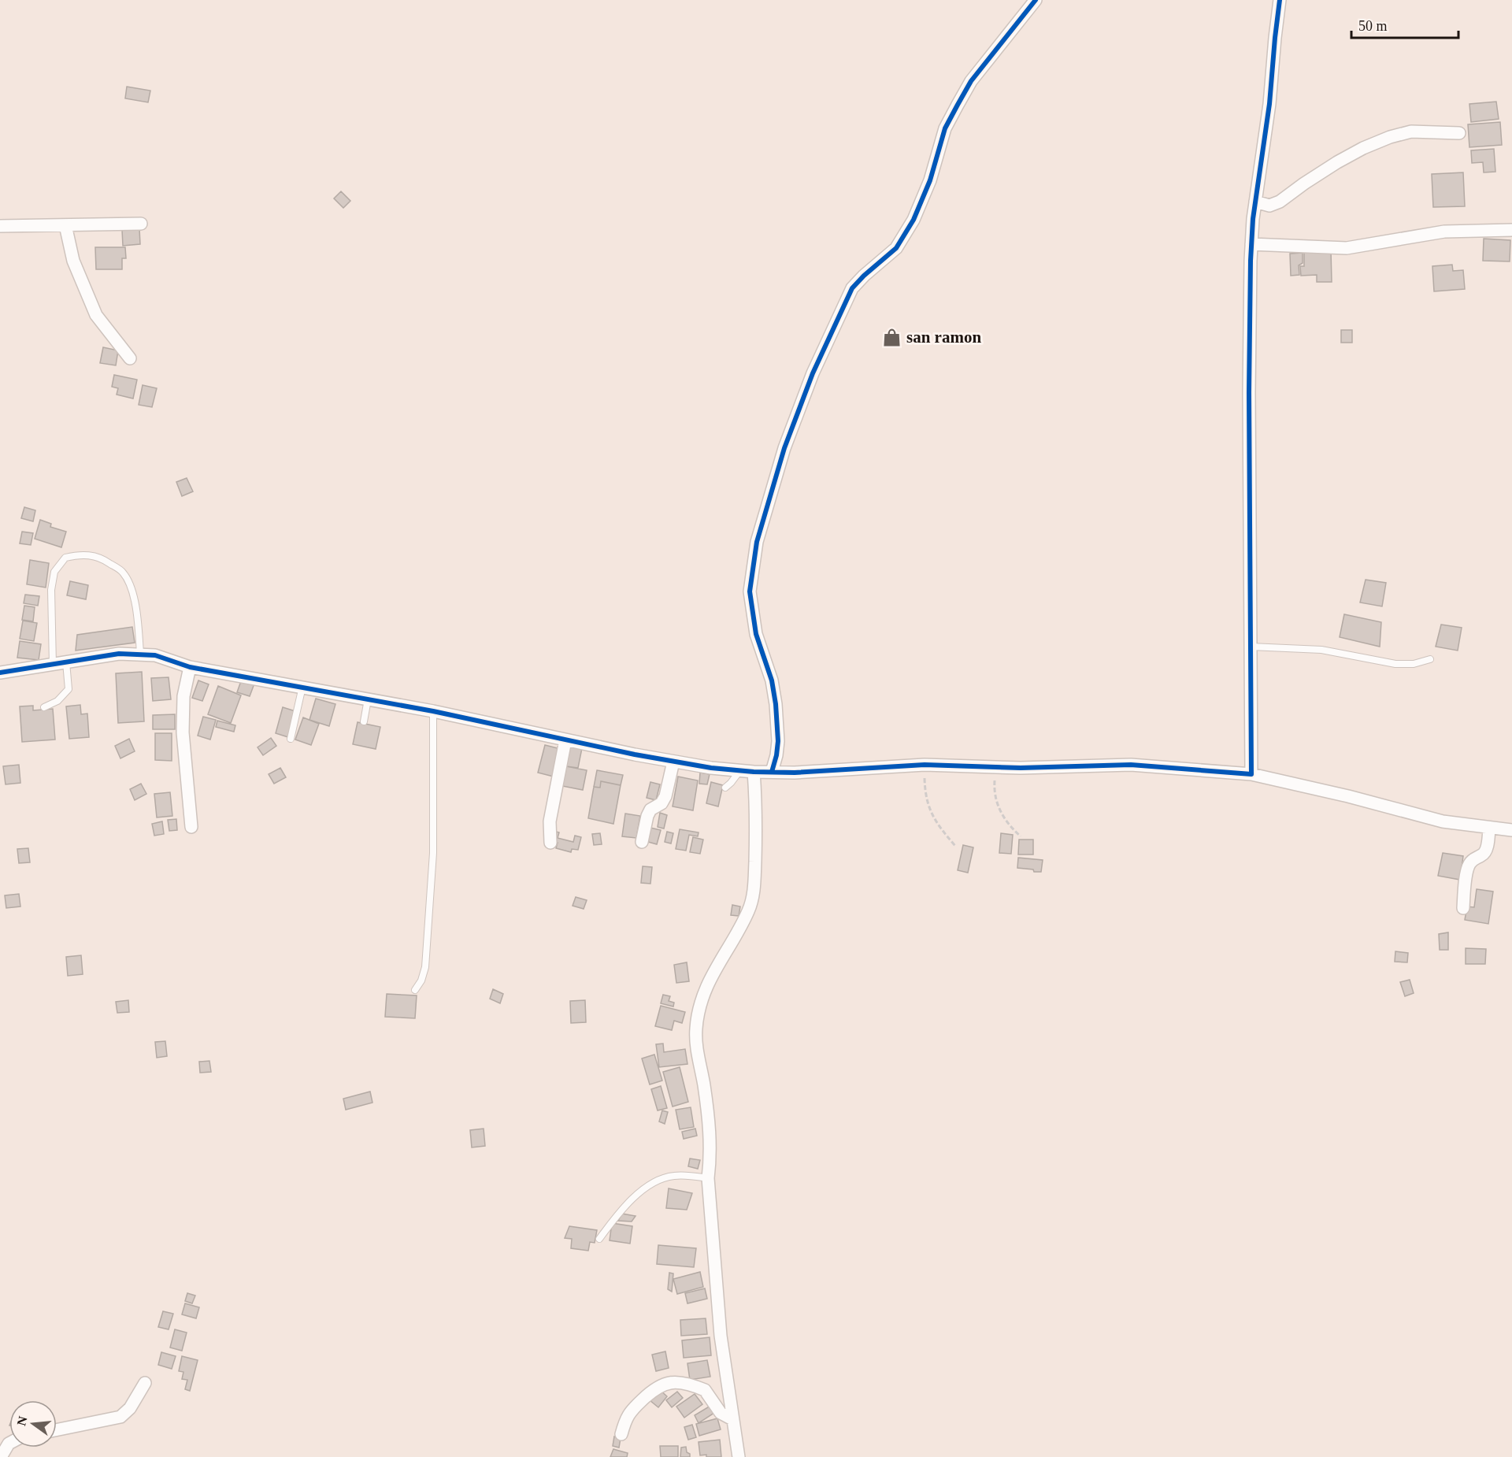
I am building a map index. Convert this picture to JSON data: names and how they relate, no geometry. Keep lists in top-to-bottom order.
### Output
{
  "places": {
    "shop": ["san ramon"]
  },
  "scale_bar": "50 m",
  "north": "left"
}
